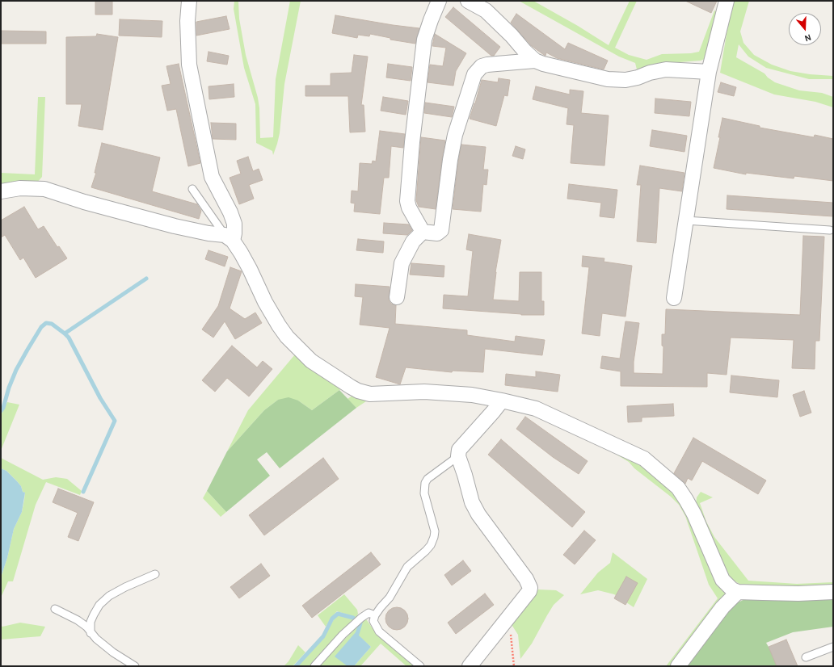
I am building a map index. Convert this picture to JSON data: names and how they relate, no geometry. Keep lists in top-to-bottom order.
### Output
{
  "north": "bottom"
}
